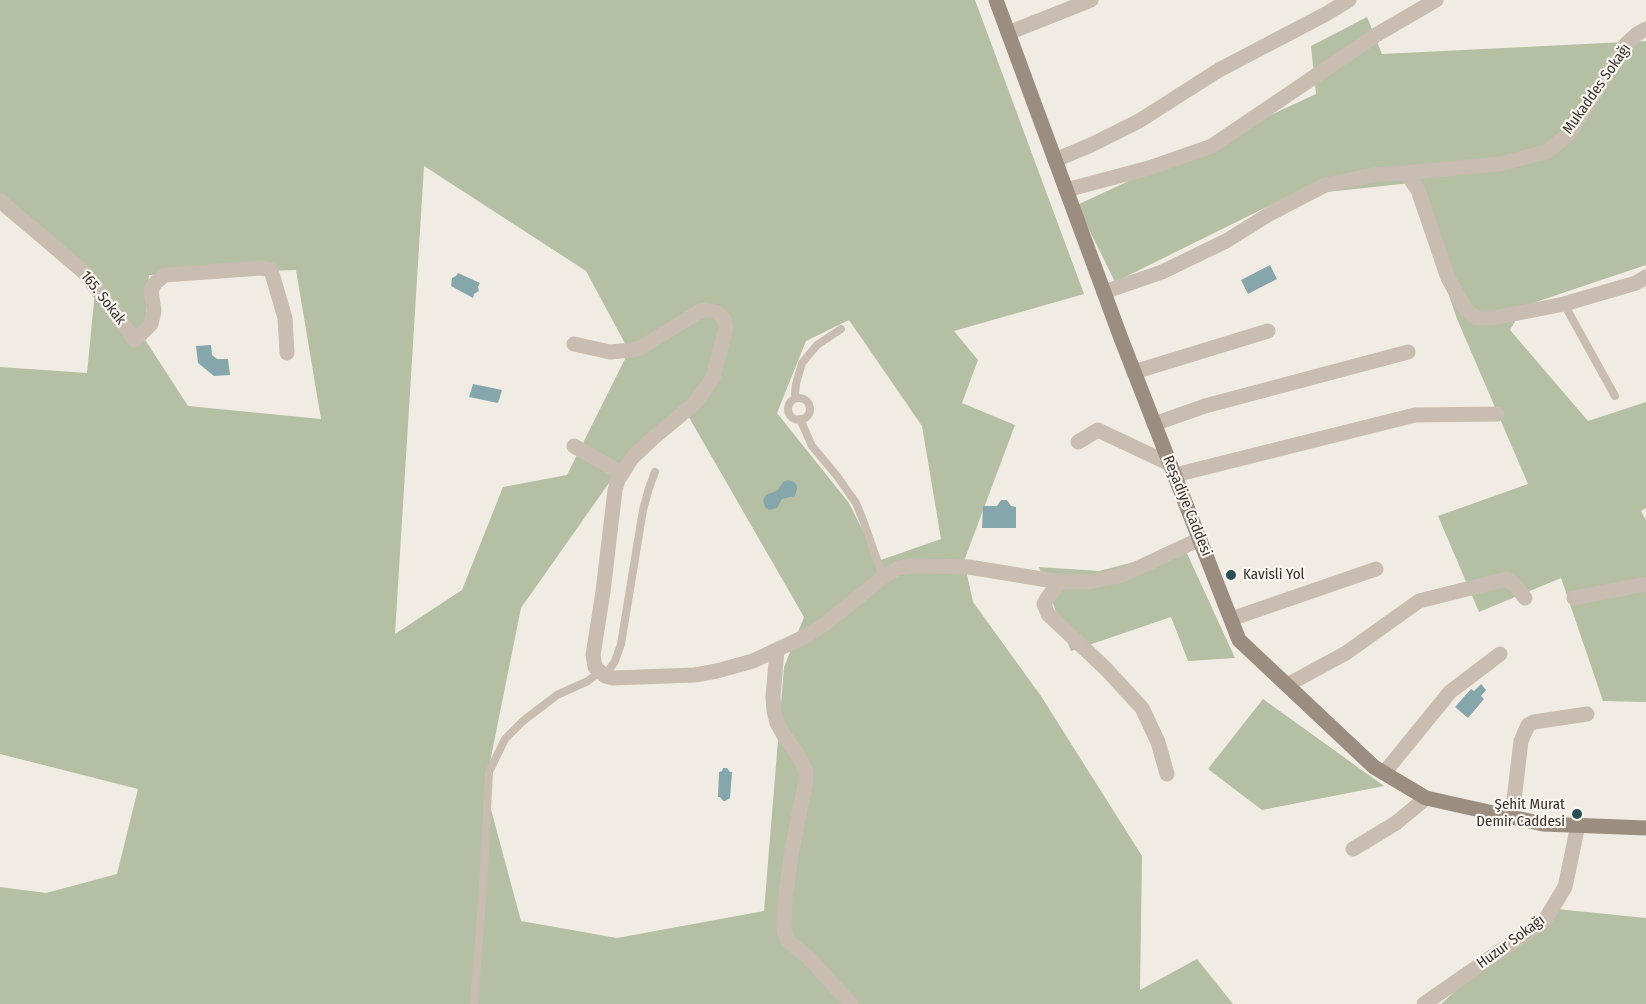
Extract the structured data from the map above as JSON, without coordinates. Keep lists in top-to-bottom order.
{
  "streets": {
    "street": [
      "Mukaddes Sokağı",
      "165. Sokak",
      "Reşadiye Caddesi",
      "Huzur Sokağı"
    ]
  },
  "crossings": [
    ["Mukaddes Sokağı", "Reşadiye Caddesi"],
    ["Reşadiye Caddesi", "Huzur Sokağı"]
  ],
  "places": ["Kavisli Yol", "Şehit Murat Demir Caddesi"]
}
